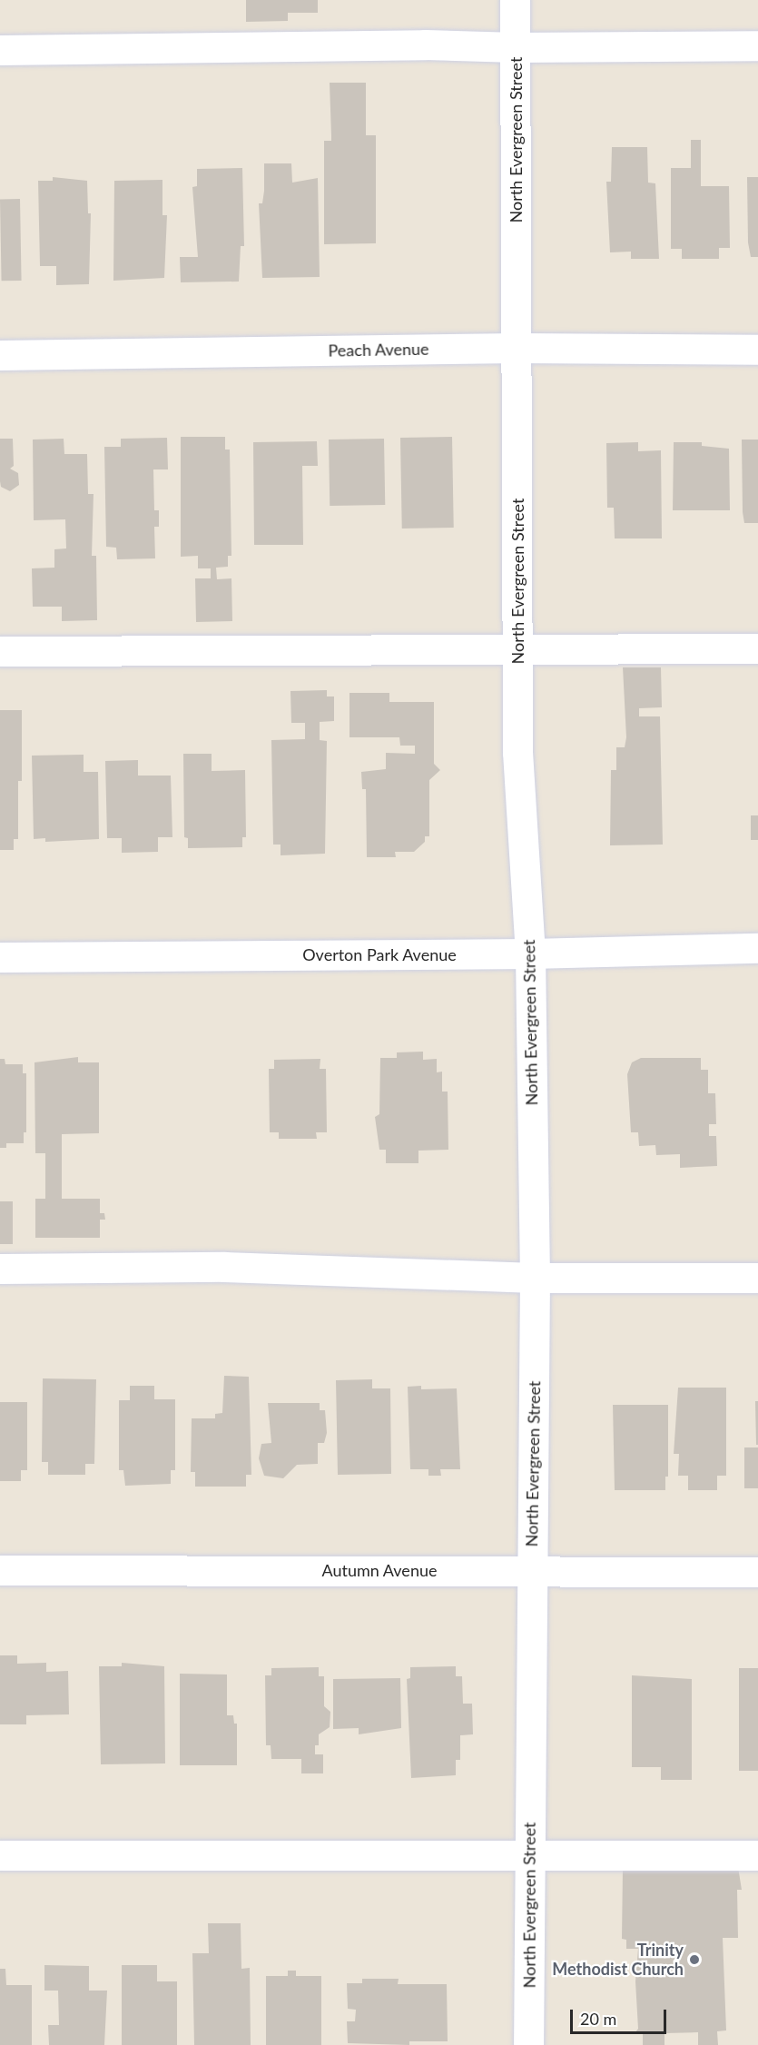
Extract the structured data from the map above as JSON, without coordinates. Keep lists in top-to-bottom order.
{
  "streets": {
    "street": [
      "North Evergreen Street",
      "Peach Avenue",
      "Overton Park Avenue",
      "Autumn Avenue"
    ]
  },
  "crossings": [
    ["North Evergreen Street", "Peach Avenue"],
    ["North Evergreen Street", "Overton Park Avenue"],
    ["North Evergreen Street", "Autumn Avenue"]
  ],
  "places": ["Trinity Methodist Church"],
  "scale_bar": "20 m"
}
